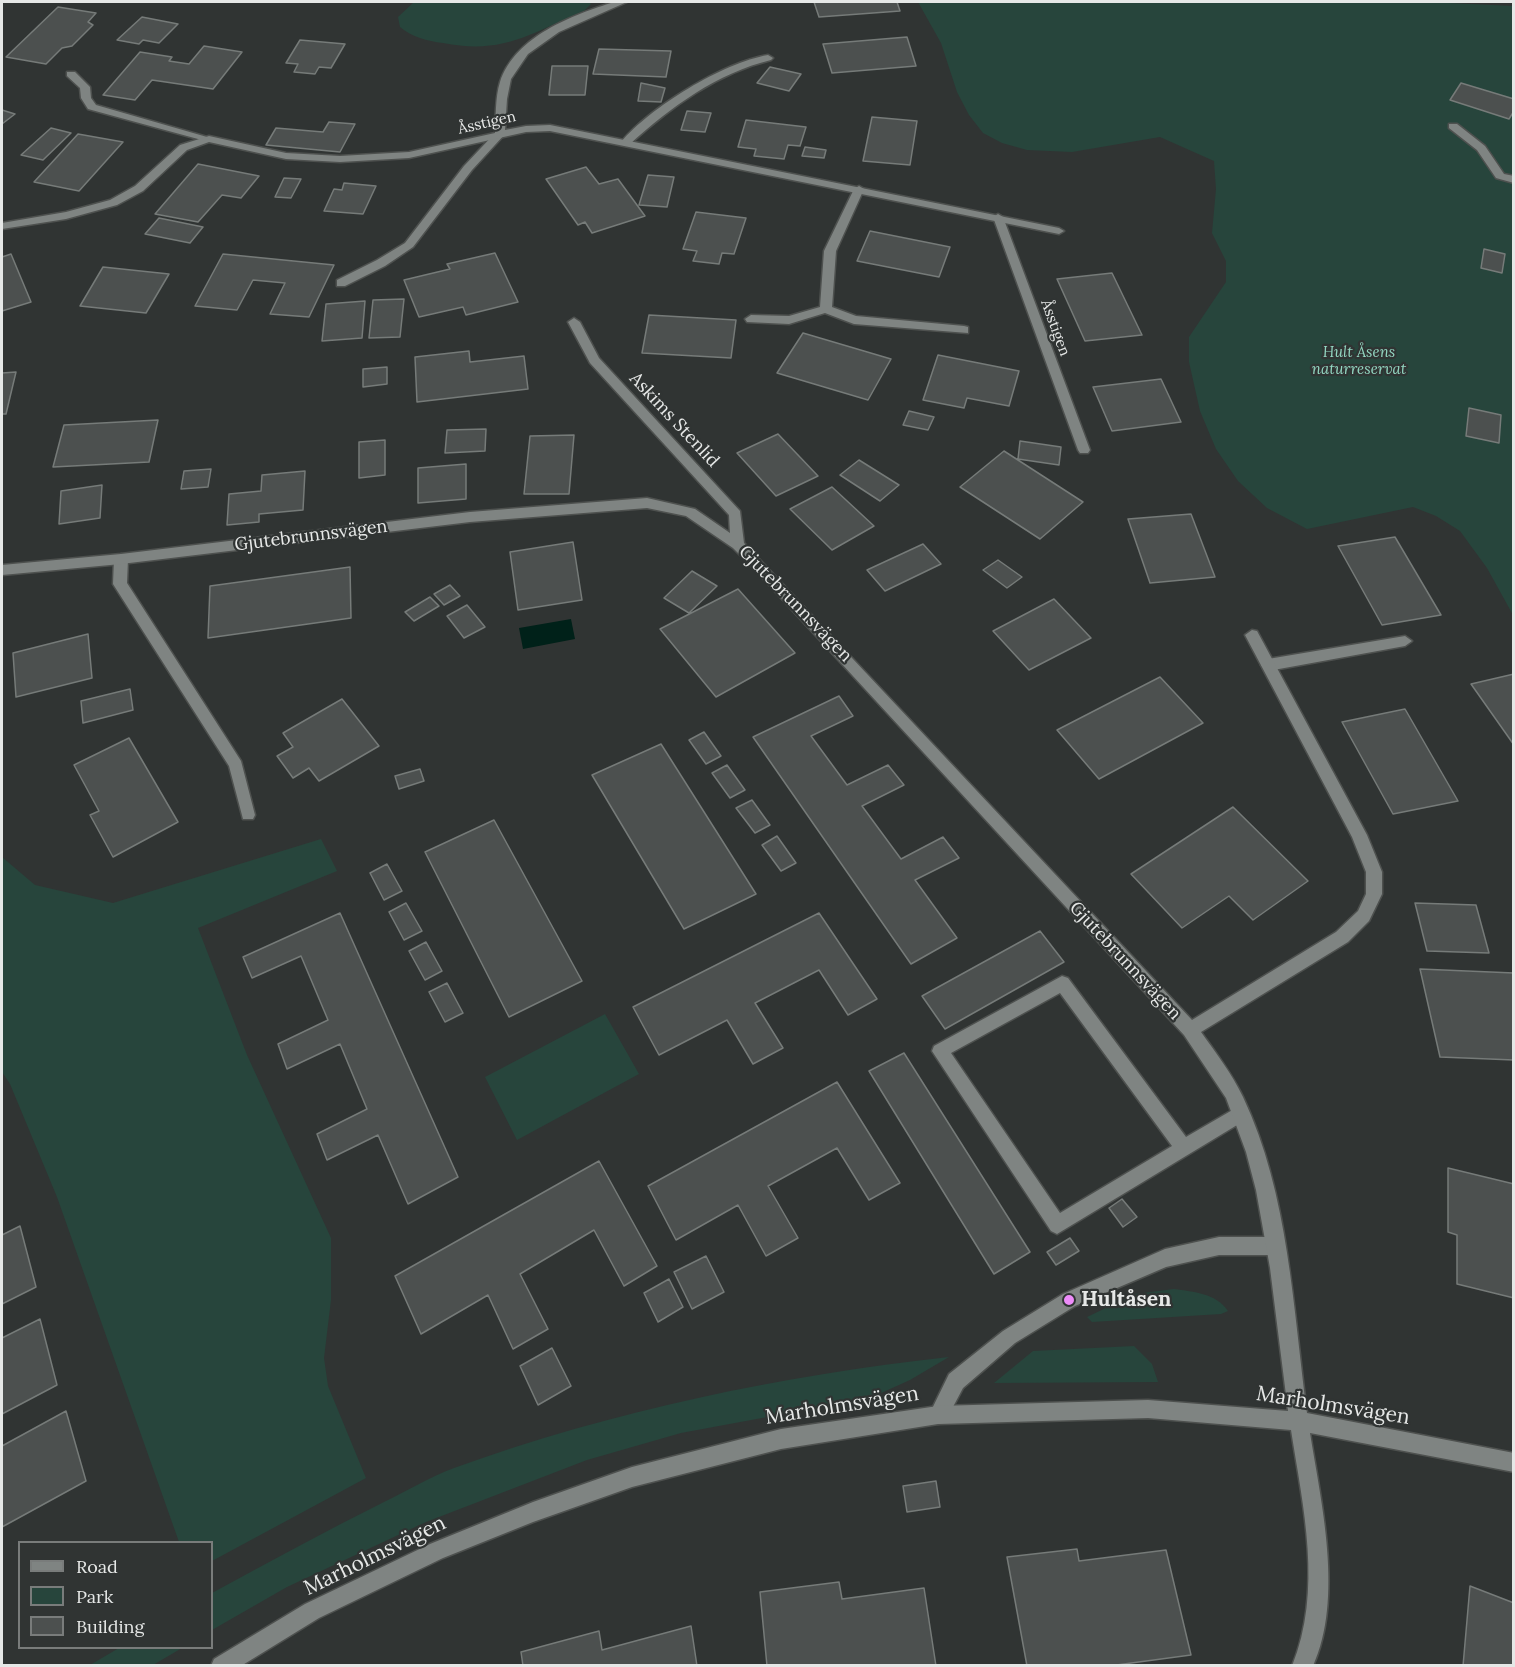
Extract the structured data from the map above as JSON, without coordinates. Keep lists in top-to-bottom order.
{
  "streets": {
    "street": [
      "Åsstigen",
      "Askims Stenlid",
      "Gjutebrunnsvägen",
      "Marholmsvägen"
    ]
  },
  "crossings": [
    ["Askims Stenlid", "Gjutebrunnsvägen"],
    ["Gjutebrunnsvägen", "Marholmsvägen"]
  ],
  "parks": ["Hult Åsens naturreservat"],
  "places": ["Hultåsen"],
  "legend": ["Road", "Park", "Building"]
}
